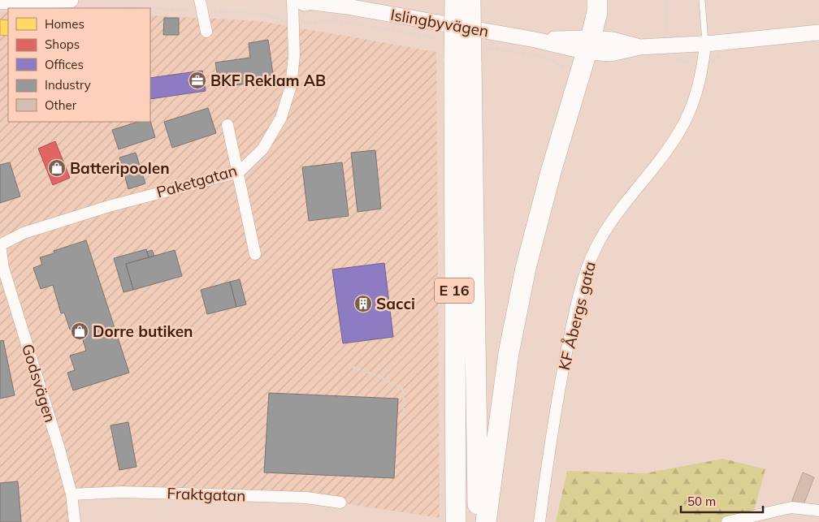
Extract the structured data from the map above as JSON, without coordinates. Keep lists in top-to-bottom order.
{
  "streets": {
    "highway": ["E 16"],
    "street": [
      "Islingbyvägen",
      "Paketgatan",
      "KF Åbergs gata",
      "Godsvägen",
      "Fraktgatan"
    ]
  },
  "crossings": [
    ["Islingbyvägen", "Paketgatan"],
    ["Islingbyvägen", "KF Åbergs gata"],
    ["Paketgatan", "Godsvägen"],
    ["Godsvägen", "Fraktgatan"]
  ],
  "places": {
    "office": ["BKF Reklam AB"],
    "shop": ["Batteripoolen", "Dorre butiken"],
    "building": ["Sacci"]
  },
  "legend": [
    "Homes",
    "Shops",
    "Offices",
    "Industry",
    "Other"
  ],
  "scale_bar": "50 m"
}
